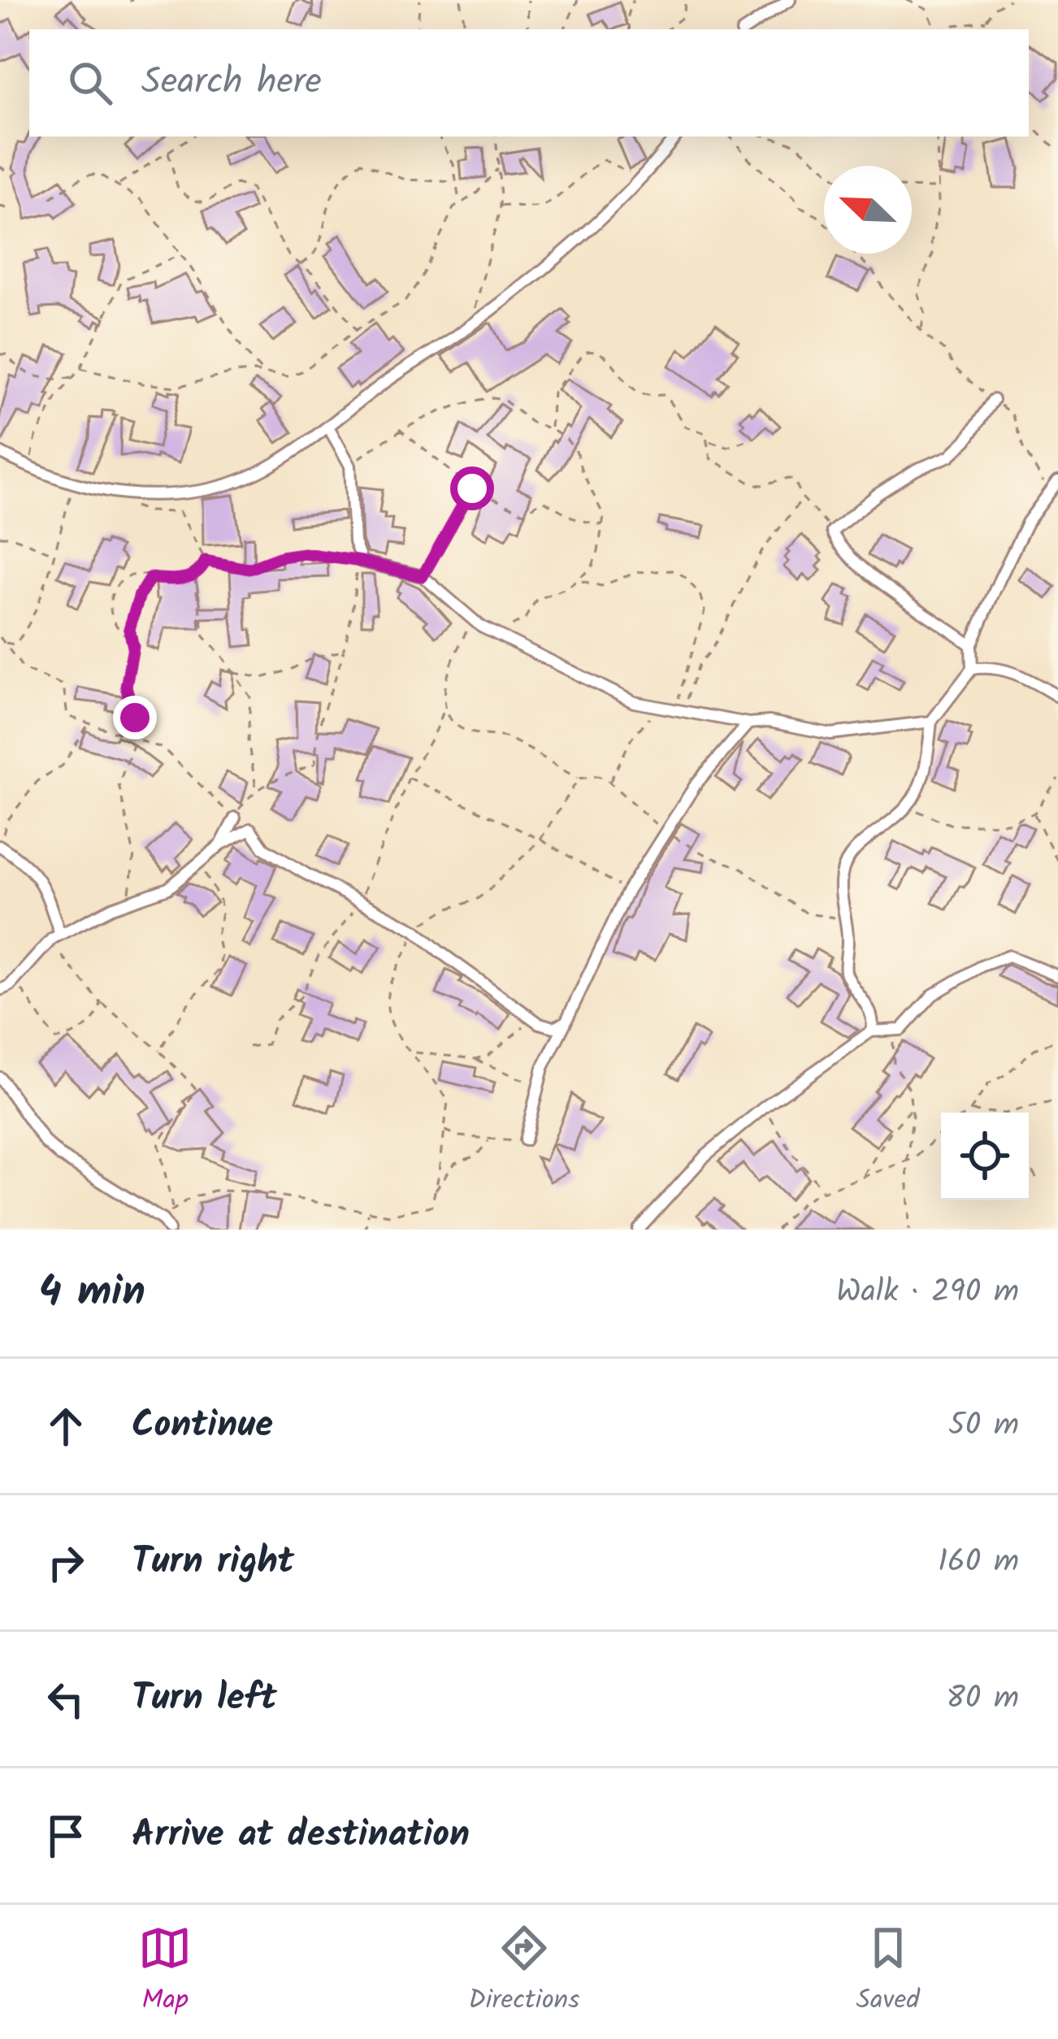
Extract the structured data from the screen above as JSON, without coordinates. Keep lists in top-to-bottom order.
{
  "north": "top left",
  "page": {
    "search": "Search here",
    "heading": ["4 min", "Walk · 290 m"],
    "list": [
      ["Continue", "50 m"],
      ["Turn right", "160 m"],
      ["Turn left", "80 m"],
      "Arrive at destination"
    ],
    "nav": ["Map", "Directions", "Saved"]
  }
}
